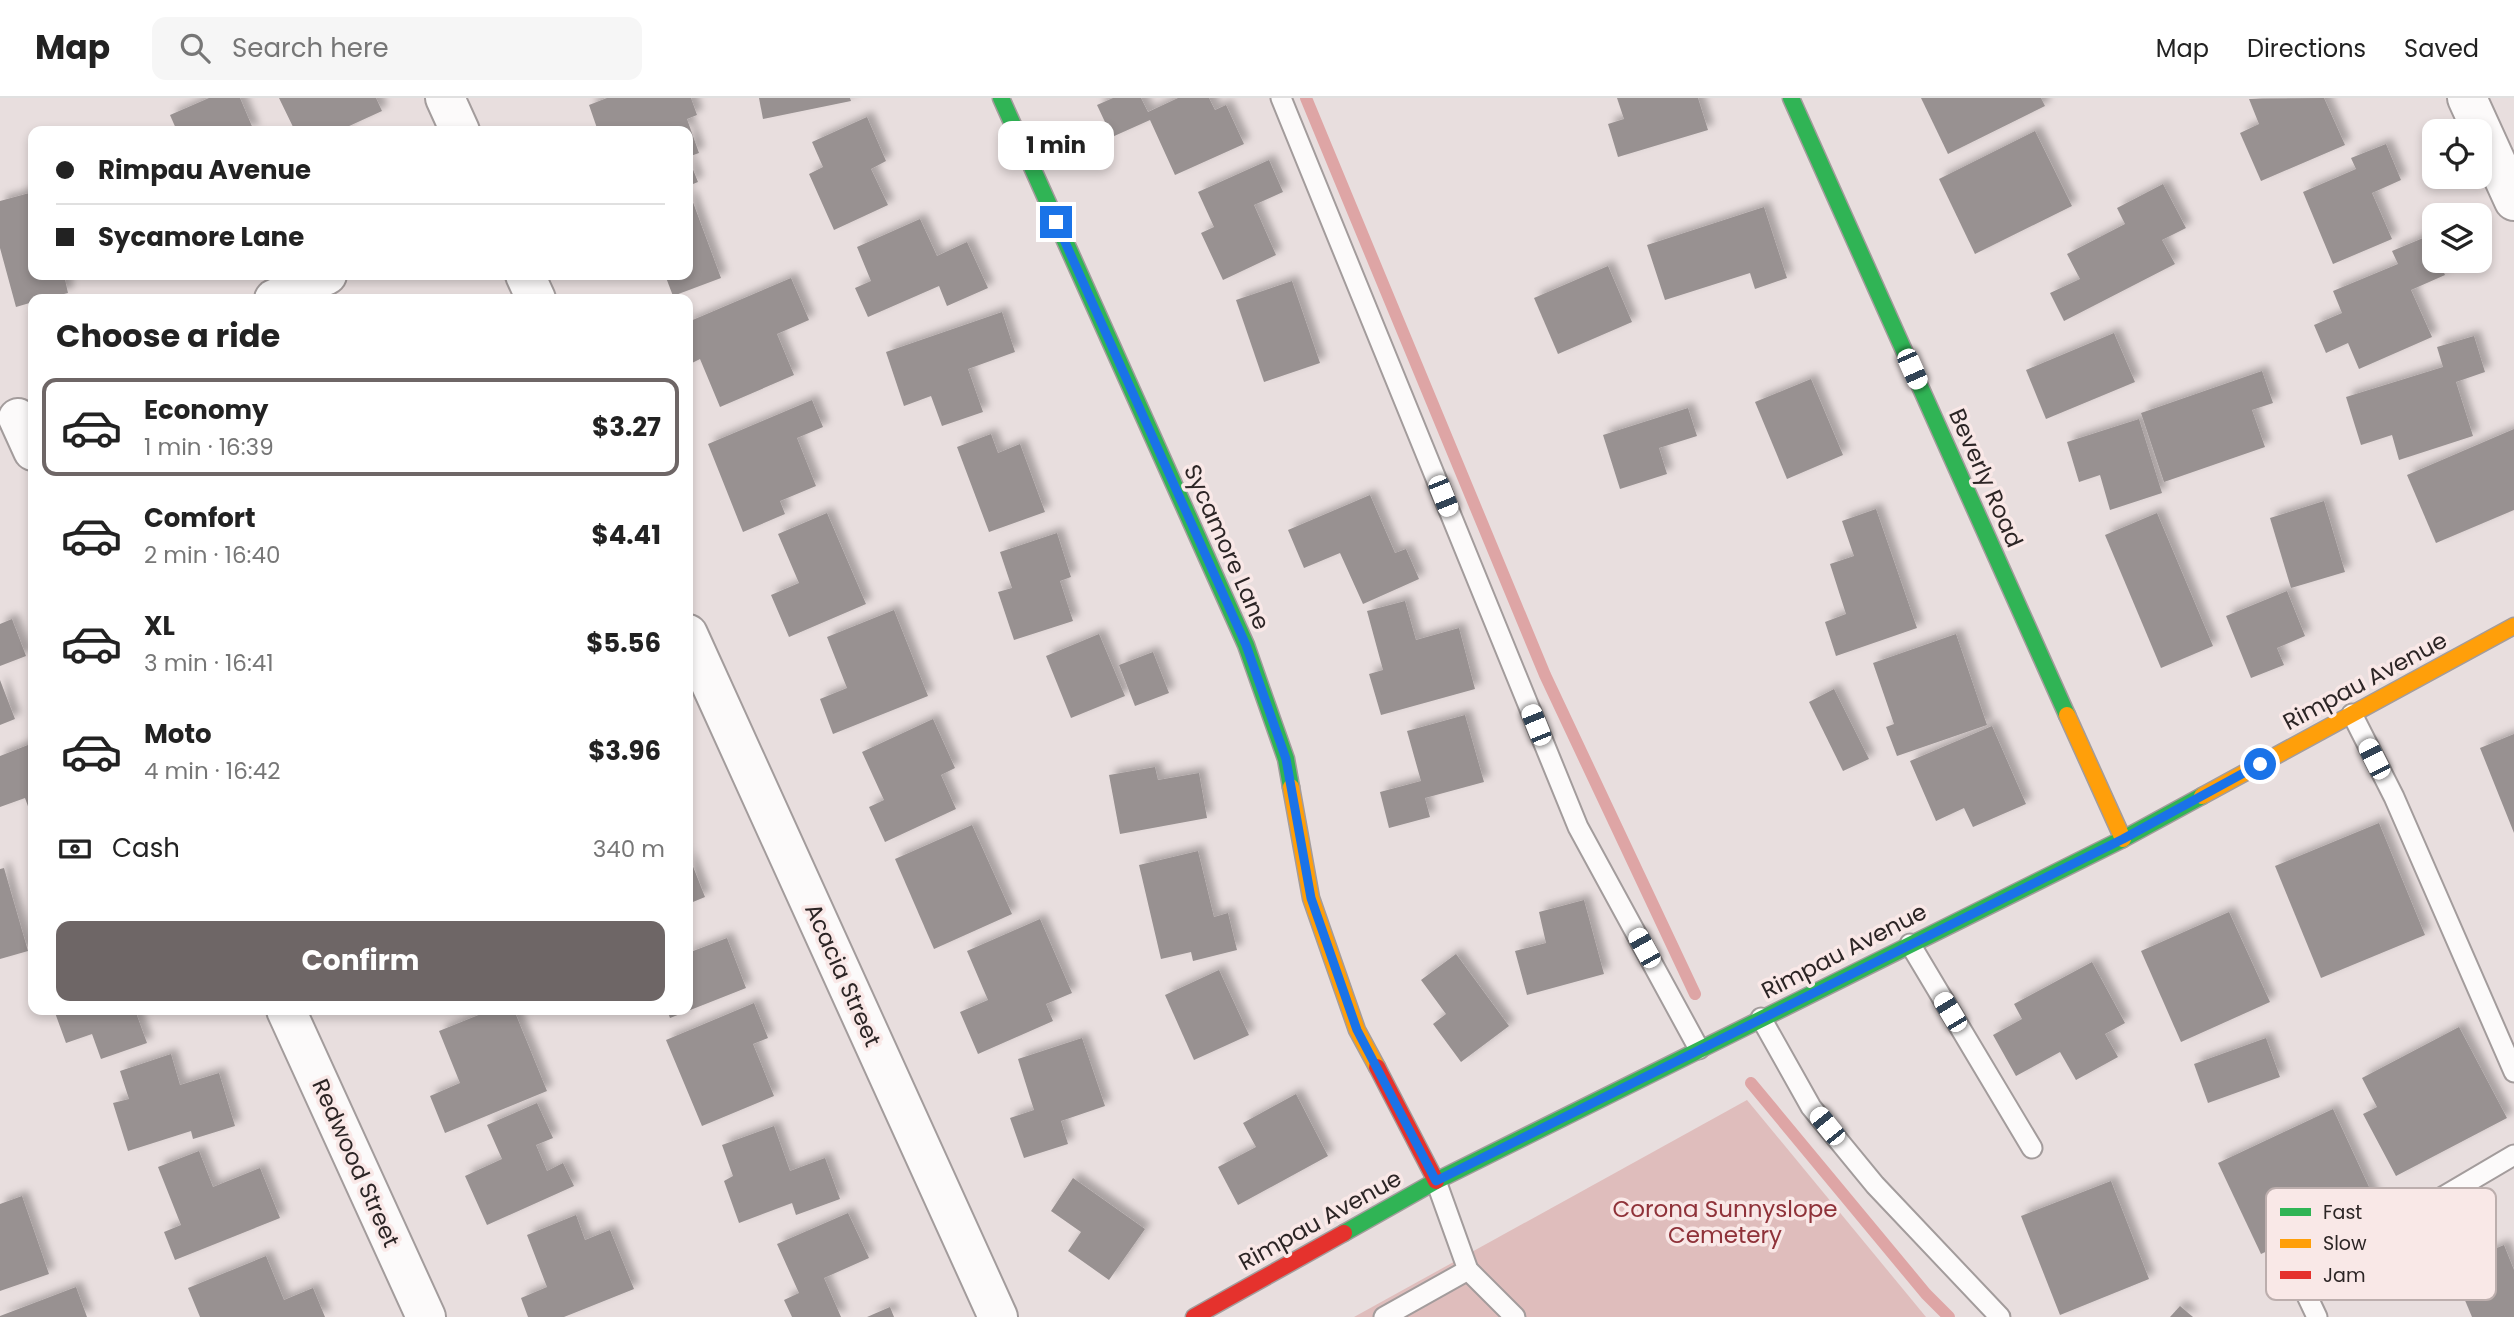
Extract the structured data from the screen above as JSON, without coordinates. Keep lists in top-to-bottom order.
{
  "streets": {
    "street": [
      "Beverly Road",
      "Sycamore Lane",
      "Rimpau Avenue",
      "Acacia Street",
      "Redwood Street"
    ]
  },
  "crossings": [
    ["Beverly Road", "Rimpau Avenue"],
    ["Sycamore Lane", "Rimpau Avenue"]
  ],
  "parks": ["Corona Sunnyslope Cemetery"],
  "legend": ["Fast", "Slow", "Jam"],
  "page": {
    "header": "Map",
    "search": "Search here",
    "nav": ["Map", "Directions", "Saved"],
    "bubble": "1 min",
    "banner": ["Rimpau Avenue", "Sycamore Lane"],
    "heading": "Choose a ride",
    "list": [
      {
        "name": "Economy",
        "note": "1 min · 16:39",
        "value": "$3.27"
      },
      {
        "name": "Comfort",
        "note": "2 min · 16:40",
        "value": "$4.41"
      },
      {
        "name": "XL",
        "note": "3 min · 16:41",
        "value": "$5.56"
      },
      {
        "name": "Moto",
        "note": "4 min · 16:42",
        "value": "$3.96"
      }
    ],
    "pay": ["Cash", "340 m"],
    "buttons": "Confirm"
  }
}
